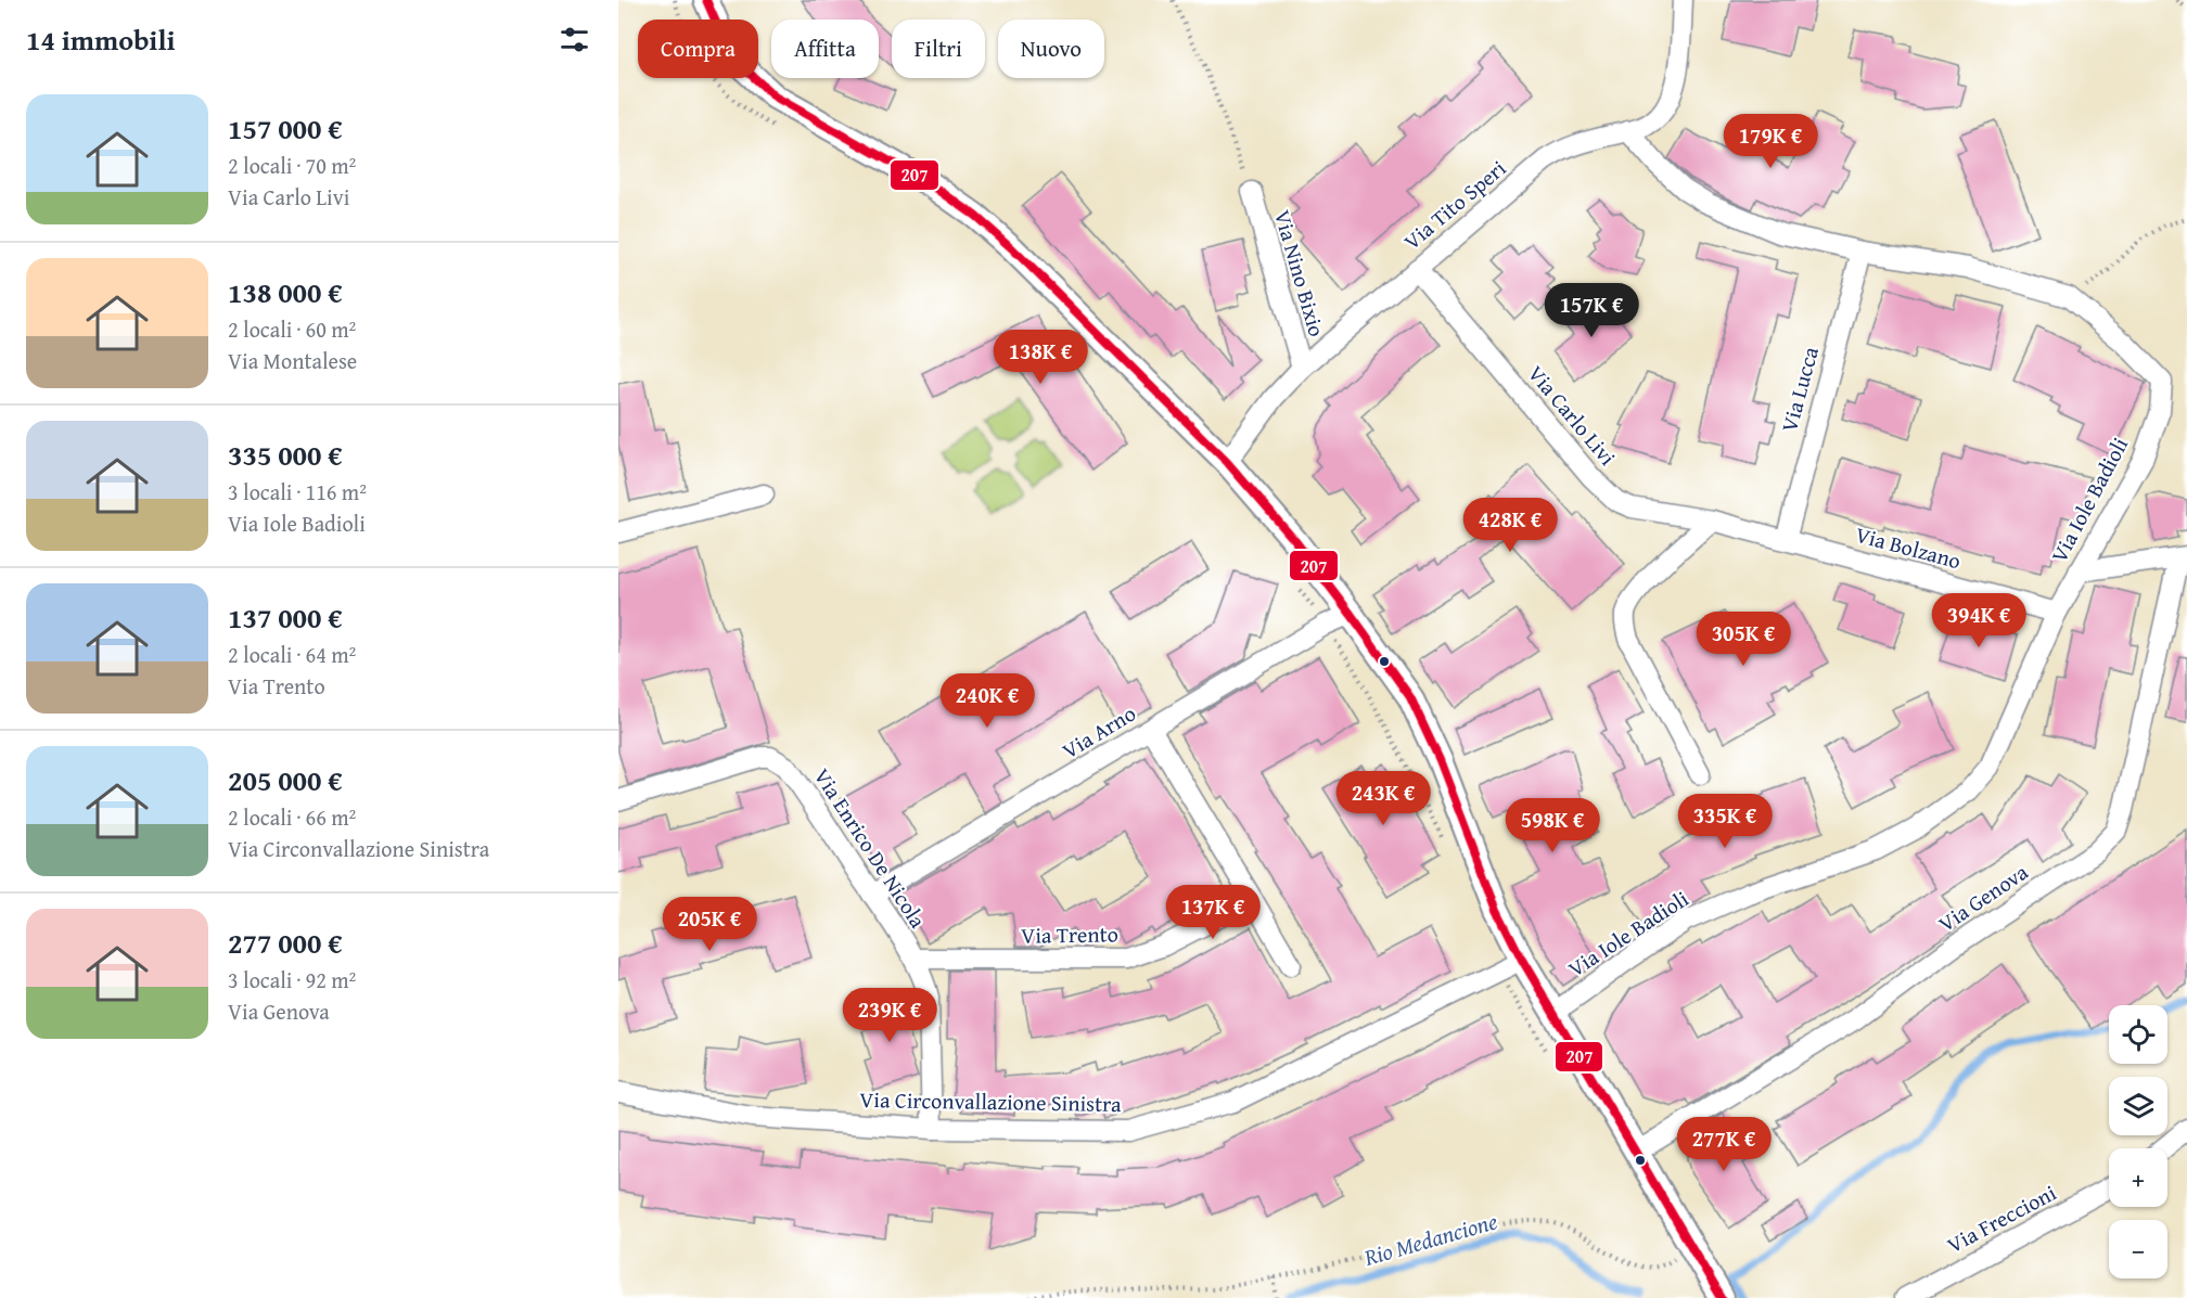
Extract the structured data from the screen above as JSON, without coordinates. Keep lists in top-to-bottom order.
{
  "streets": {
    "street": [
      "Via Tito Speri",
      "Via Nino Bixio",
      "Via Lucca",
      "Via Carlo Livi",
      "Via Iole Badioli",
      "Via Bolzano",
      "Via Arno",
      "Via Enrico De Nicola",
      "Via Genova",
      "Via Trento",
      "Via Circonvallazione Sinistra",
      "Via Freccioni"
    ]
  },
  "crossings": [
    ["Via Tito Speri", "Via Nino Bixio"],
    ["Via Tito Speri", "Via Carlo Livi"],
    ["Via Tito Speri", "Via Iole Badioli"],
    ["Via Lucca", "Via Iole Badioli"],
    ["Via Lucca", "Via Bolzano"],
    ["Via Carlo Livi", "Via Bolzano"],
    ["Via Iole Badioli", "Via Bolzano"],
    ["Via Arno", "Via Enrico De Nicola"],
    ["Via Enrico De Nicola", "Via Trento"],
    ["Via Enrico De Nicola", "Via Circonvallazione Sinistra"]
  ],
  "water": ["Rio Medancione"],
  "lines": ["transit line 207"],
  "page": {
    "heading": "14 immobili",
    "chip": [
      "Compra",
      "Affitta",
      "Filtri",
      "Nuovo"
    ],
    "list": [
      {
        "name": "157 000 €",
        "note": "2 locali · 70 m² · Via Carlo Livi"
      },
      {
        "name": "138 000 €",
        "note": "2 locali · 60 m² · Via Montalese"
      },
      {
        "name": "335 000 €",
        "note": "3 locali · 116 m² · Via Iole Badioli"
      },
      {
        "name": "137 000 €",
        "note": "2 locali · 64 m² · Via Trento"
      },
      {
        "name": "205 000 €",
        "note": "2 locali · 66 m² · Via Circonvallazione Sinistra"
      },
      {
        "name": "277 000 €",
        "note": "3 locali · 92 m² · Via Genova"
      }
    ],
    "price": [
      "179K €",
      "157K €",
      "138K €",
      "428K €",
      "394K €",
      "305K €",
      "240K €",
      "243K €",
      "335K €",
      "598K €",
      "137K €",
      "205K €",
      "239K €",
      "277K €"
    ],
    "map_buttons": ["+", "−"]
  }
}
